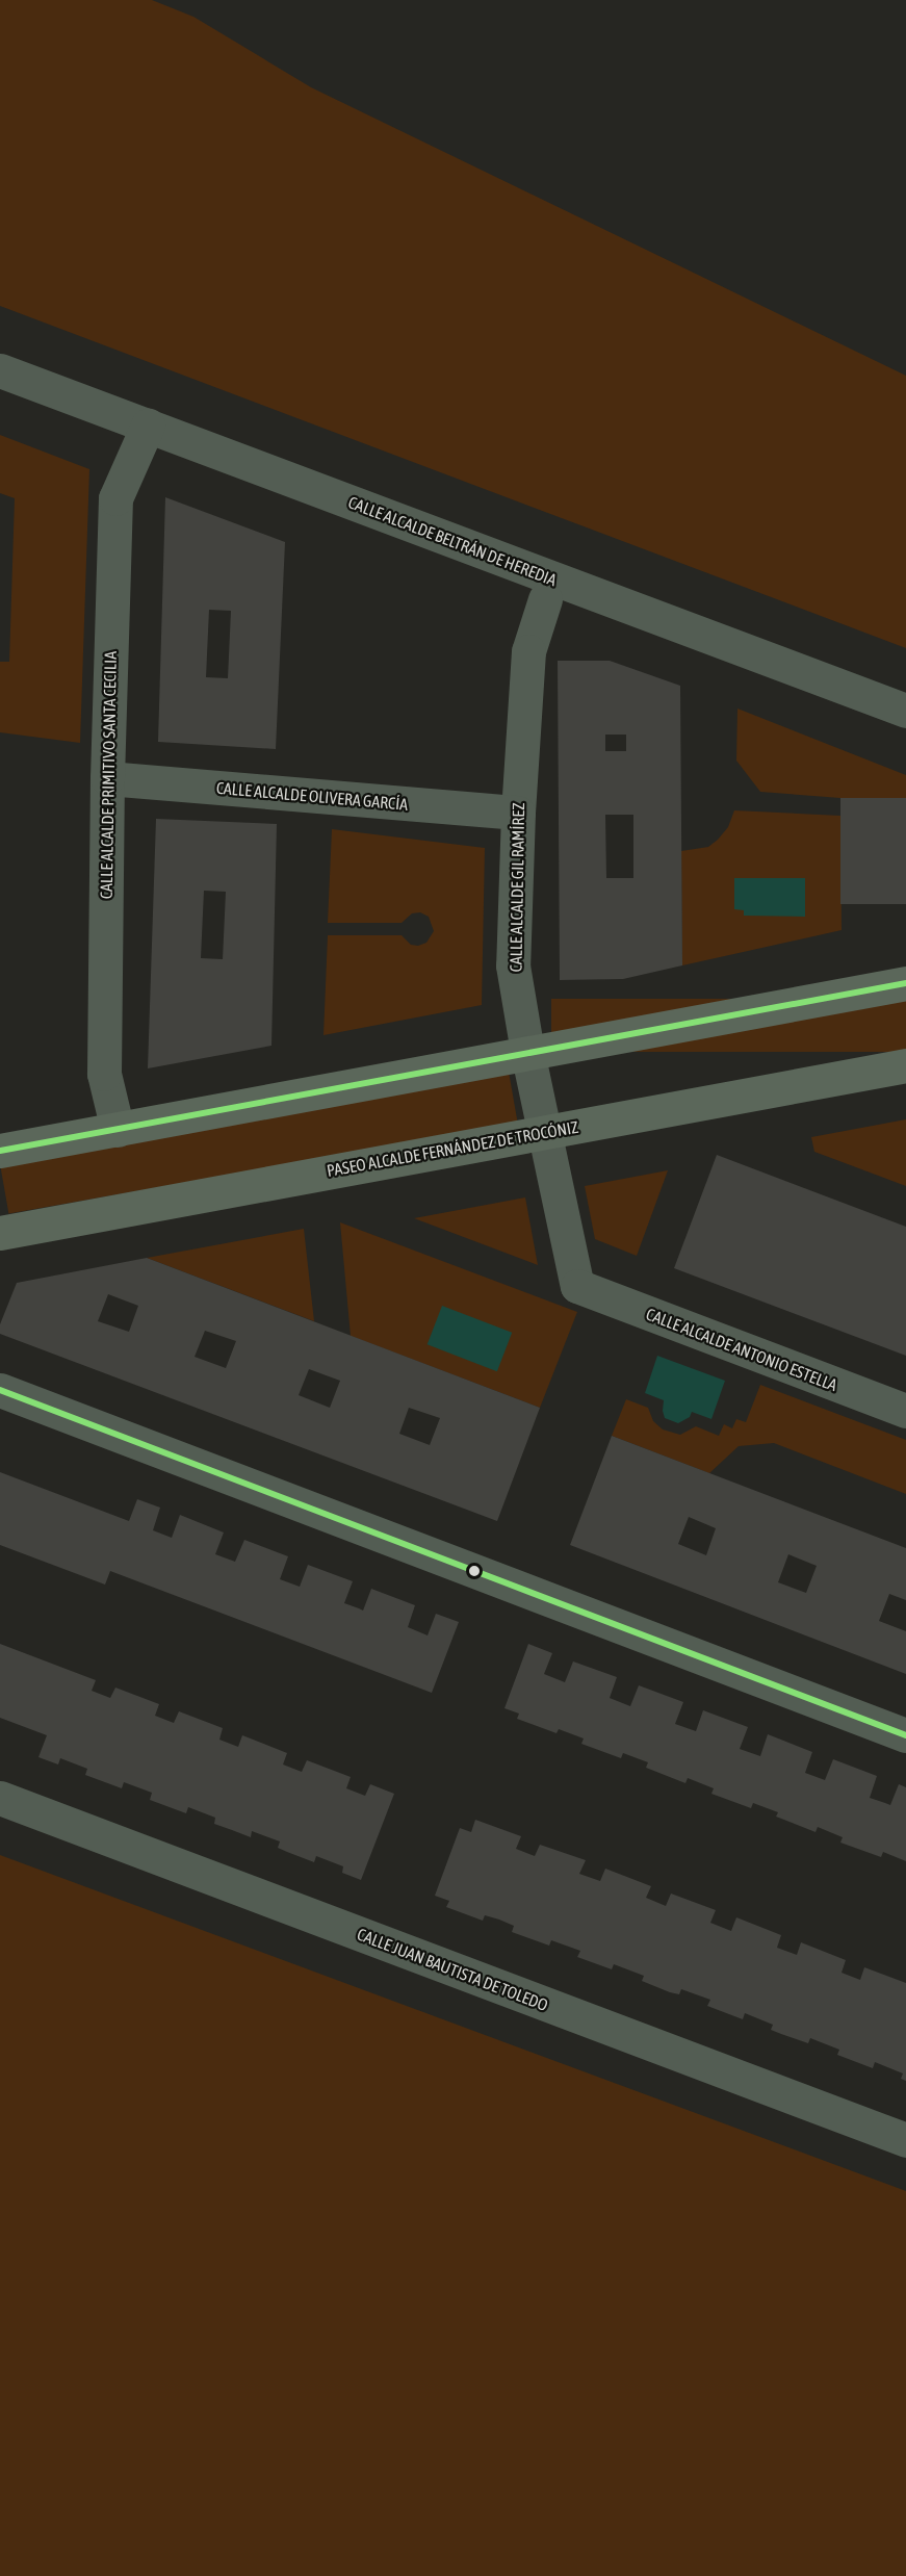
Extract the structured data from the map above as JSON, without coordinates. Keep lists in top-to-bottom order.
{
  "streets": {
    "main road": ["PASEO ALCALDE FERNÁNDEZ DE TROCÓNIZ"],
    "street": [
      "CALLE ALCALDE BELTRÁN DE HEREDIA",
      "CALLE ALCALDE PRIMITIVO SANTA CECILIA",
      "CALLE ALCALDE OLIVERA GARCÍA",
      "CALLE ALCALDE GIL RAMÍREZ",
      "CALLE ALCALDE ANTONIO ESTELLA",
      "CALLE JUAN BAUTISTA DE TOLEDO"
    ]
  },
  "crossings": [
    ["CALLE ALCALDE BELTRÁN DE HEREDIA", "CALLE ALCALDE PRIMITIVO SANTA CECILIA"],
    ["CALLE ALCALDE PRIMITIVO SANTA CECILIA", "CALLE ALCALDE OLIVERA GARCÍA"],
    ["CALLE ALCALDE OLIVERA GARCÍA", "CALLE ALCALDE GIL RAMÍREZ"],
    ["CALLE ALCALDE GIL RAMÍREZ", "PASEO ALCALDE FERNÁNDEZ DE TROCÓNIZ"],
    ["CALLE ALCALDE GIL RAMÍREZ", "CALLE ALCALDE ANTONIO ESTELLA"]
  ]
}
